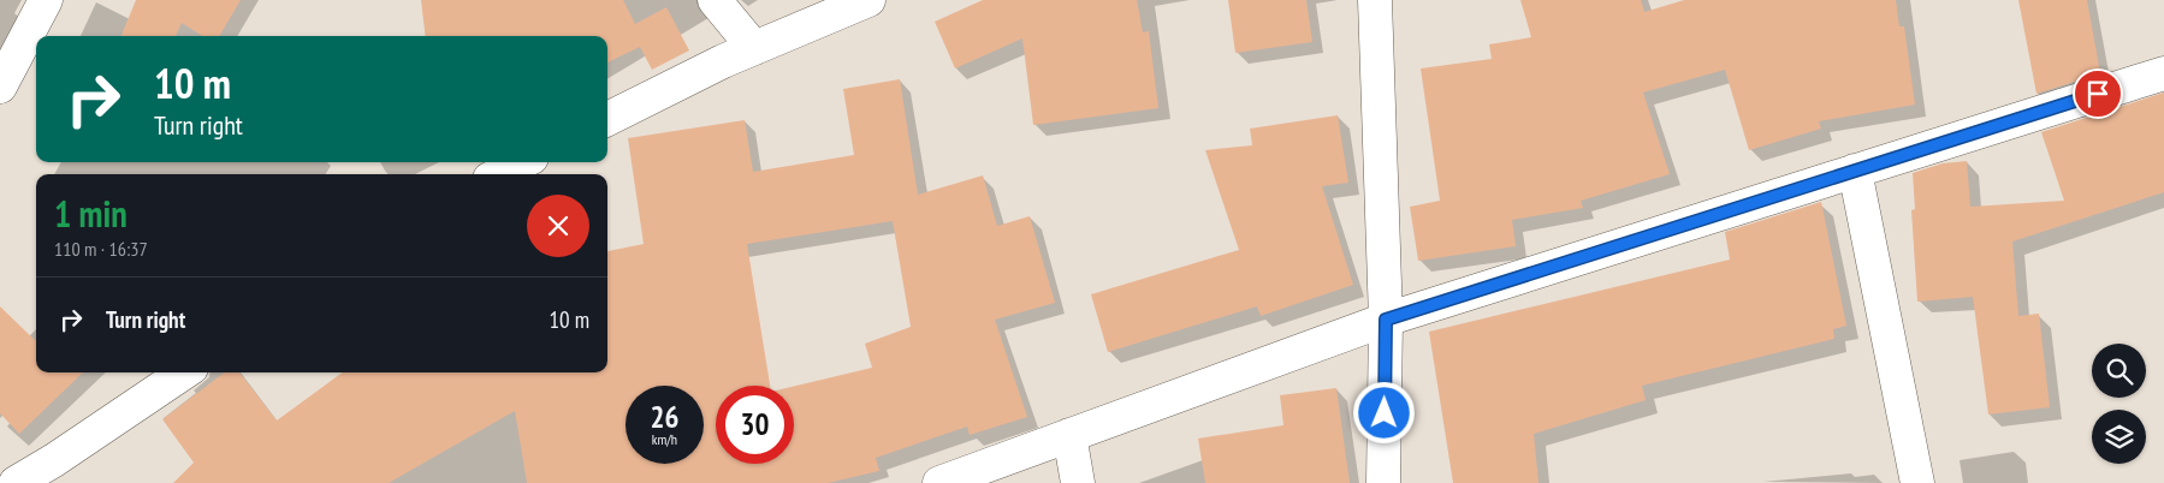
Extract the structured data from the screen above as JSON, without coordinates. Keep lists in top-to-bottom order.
{
  "page": {
    "turn": ["10 m", "Turn right"],
    "heading": ["1 min", "110 m · 16:37"],
    "list": [
      {
        "name": "Turn right",
        "value": "10 m"
      }
    ],
    "speed": "26 km/h",
    "limit": "30"
  }
}
